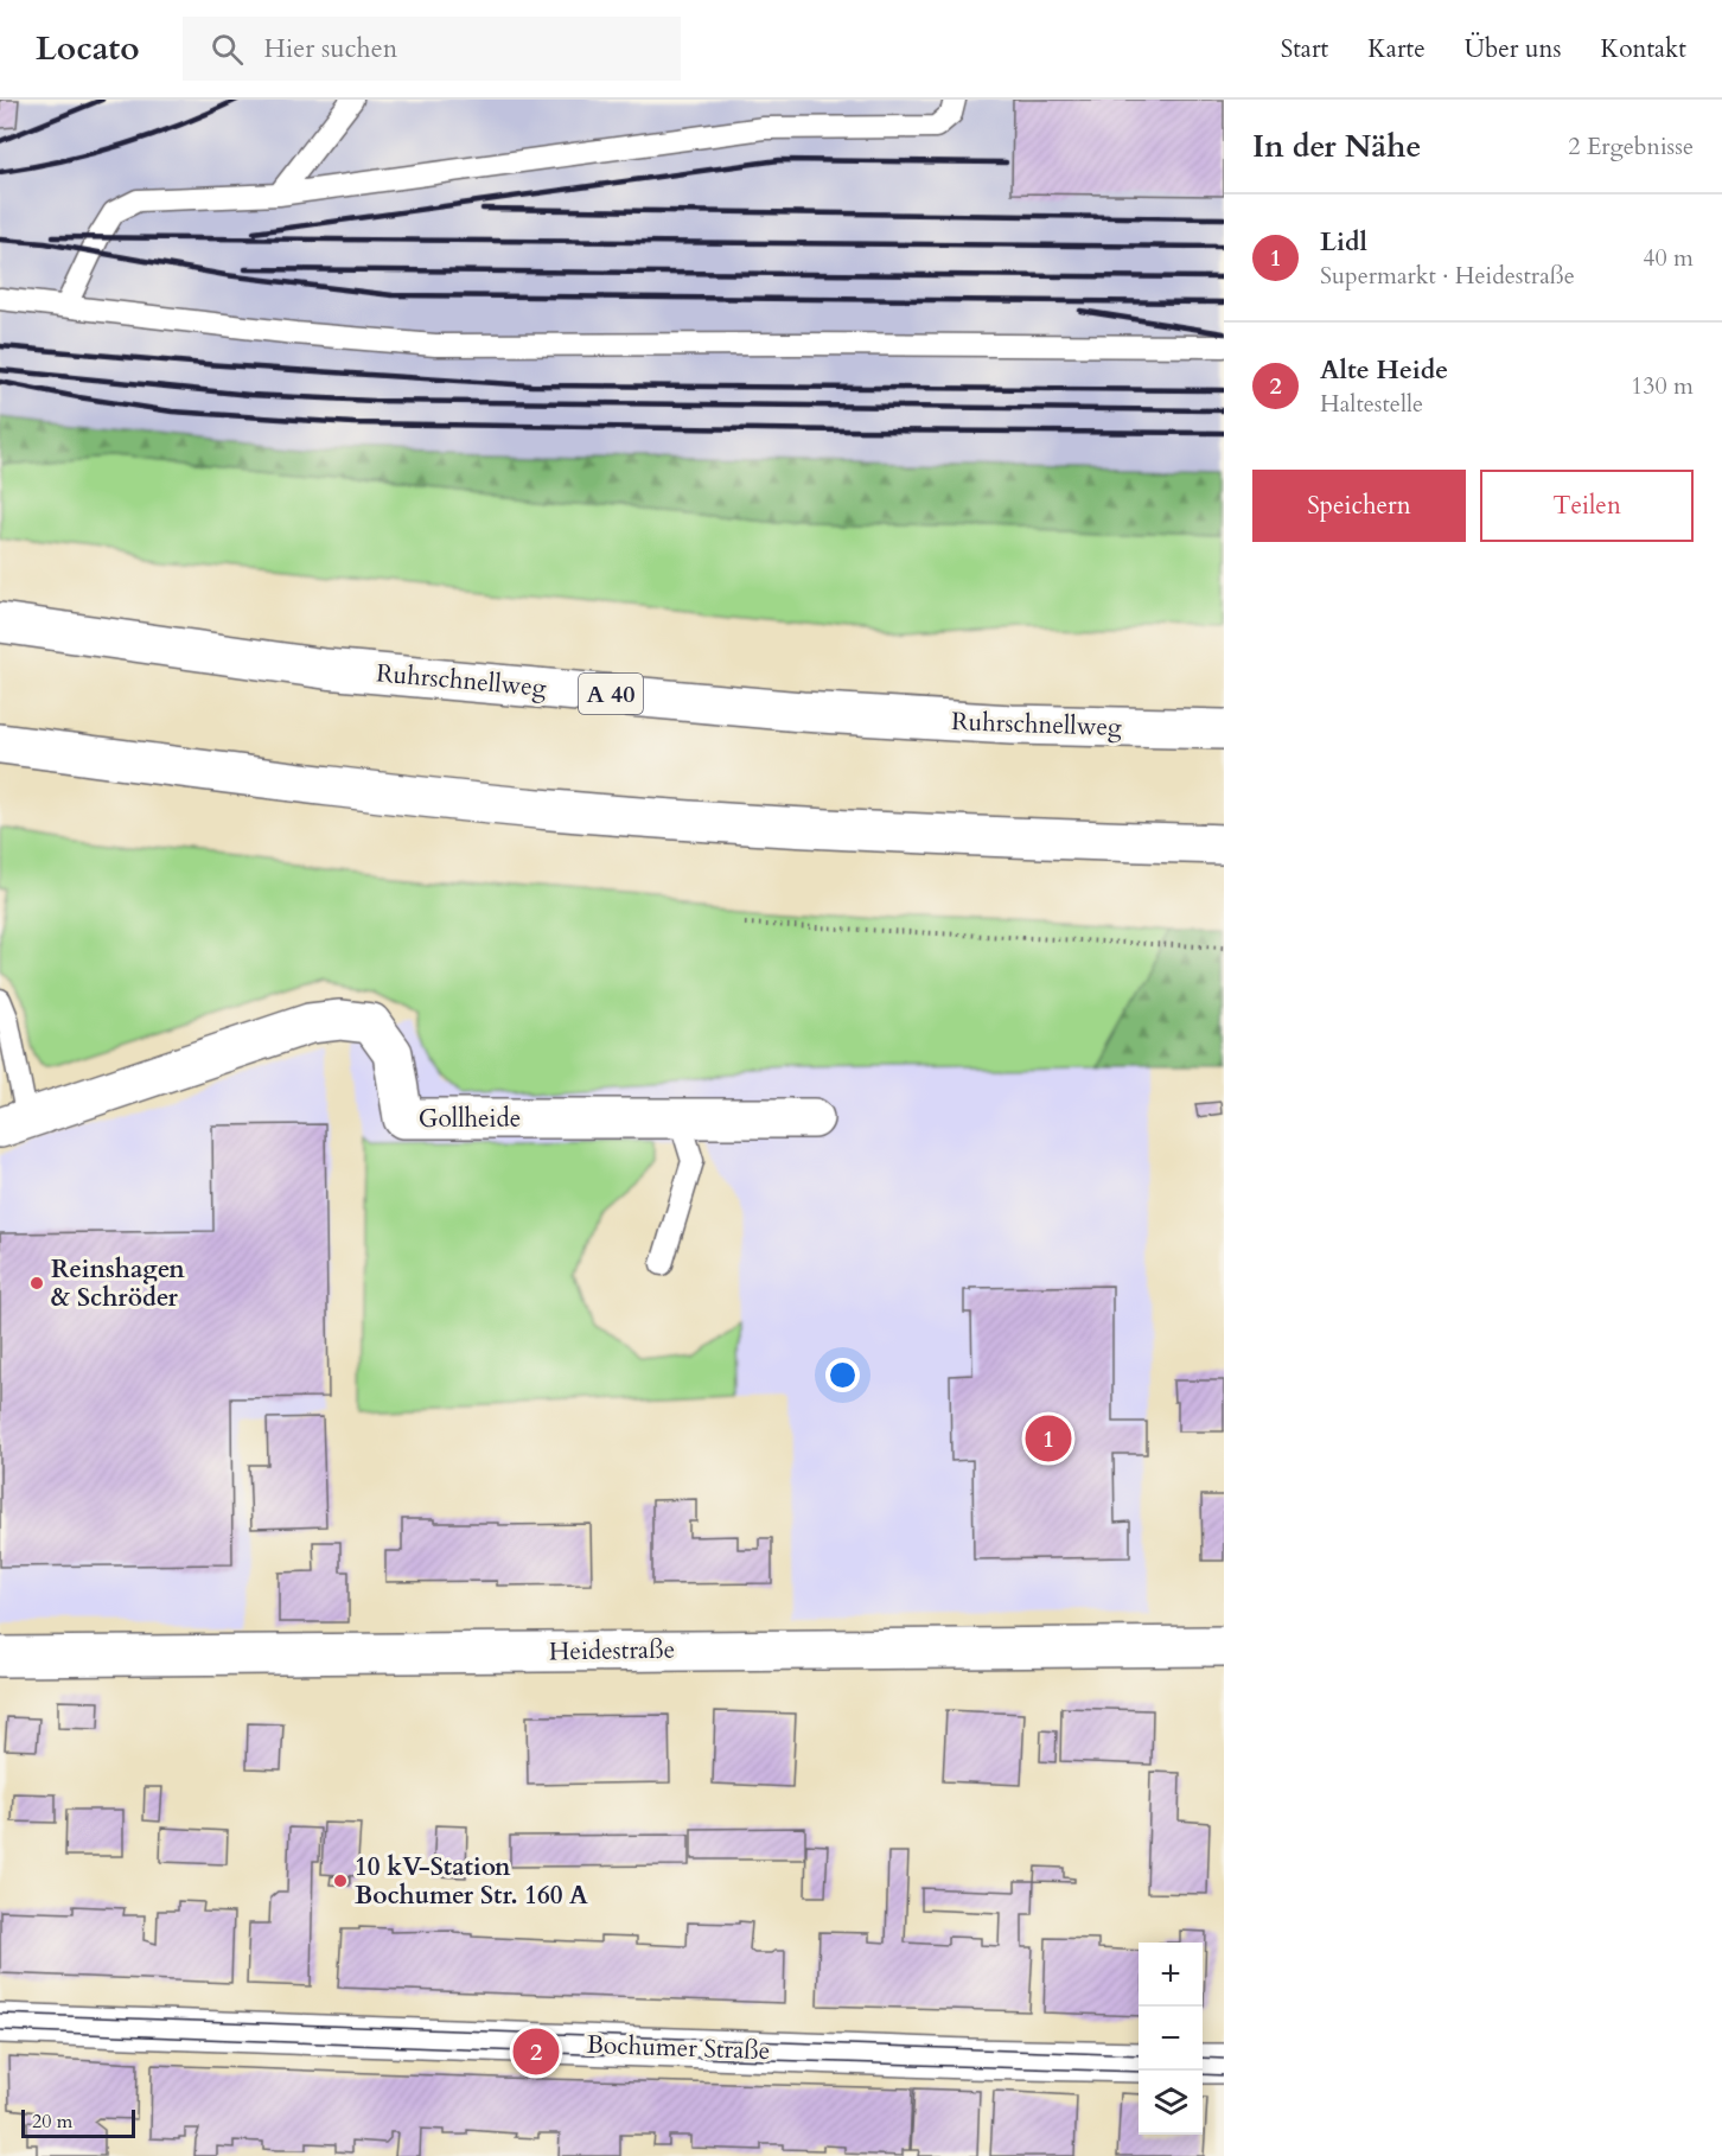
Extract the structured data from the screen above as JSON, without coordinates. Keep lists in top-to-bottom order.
{
  "streets": {
    "main road": [
      "Ruhrschnellweg",
      "A 40",
      "Gollheide",
      "Heidestraße",
      "Bochumer Straße"
    ]
  },
  "places": ["Reinshagen & Schröder", "10 kV-Station Bochumer Str. 160 A"],
  "scale_bar": "20 m",
  "page": {
    "header": "Locato",
    "search": "Hier suchen",
    "nav": [
      "Start",
      "Karte",
      "Über uns",
      "Kontakt"
    ],
    "heading": ["In der Nähe", "2 Ergebnisse"],
    "list": [
      {
        "mark": "1",
        "name": "Lidl",
        "note": "Supermarkt · Heidestraße",
        "value": "40 m"
      },
      {
        "mark": "2",
        "name": "Alte Heide",
        "note": "Haltestelle",
        "value": "130 m"
      }
    ],
    "buttons": ["Speichern", "Teilen"],
    "pins": ["1", "2"],
    "map_buttons": ["+", "−"],
    "scale": "20 m"
  }
}
